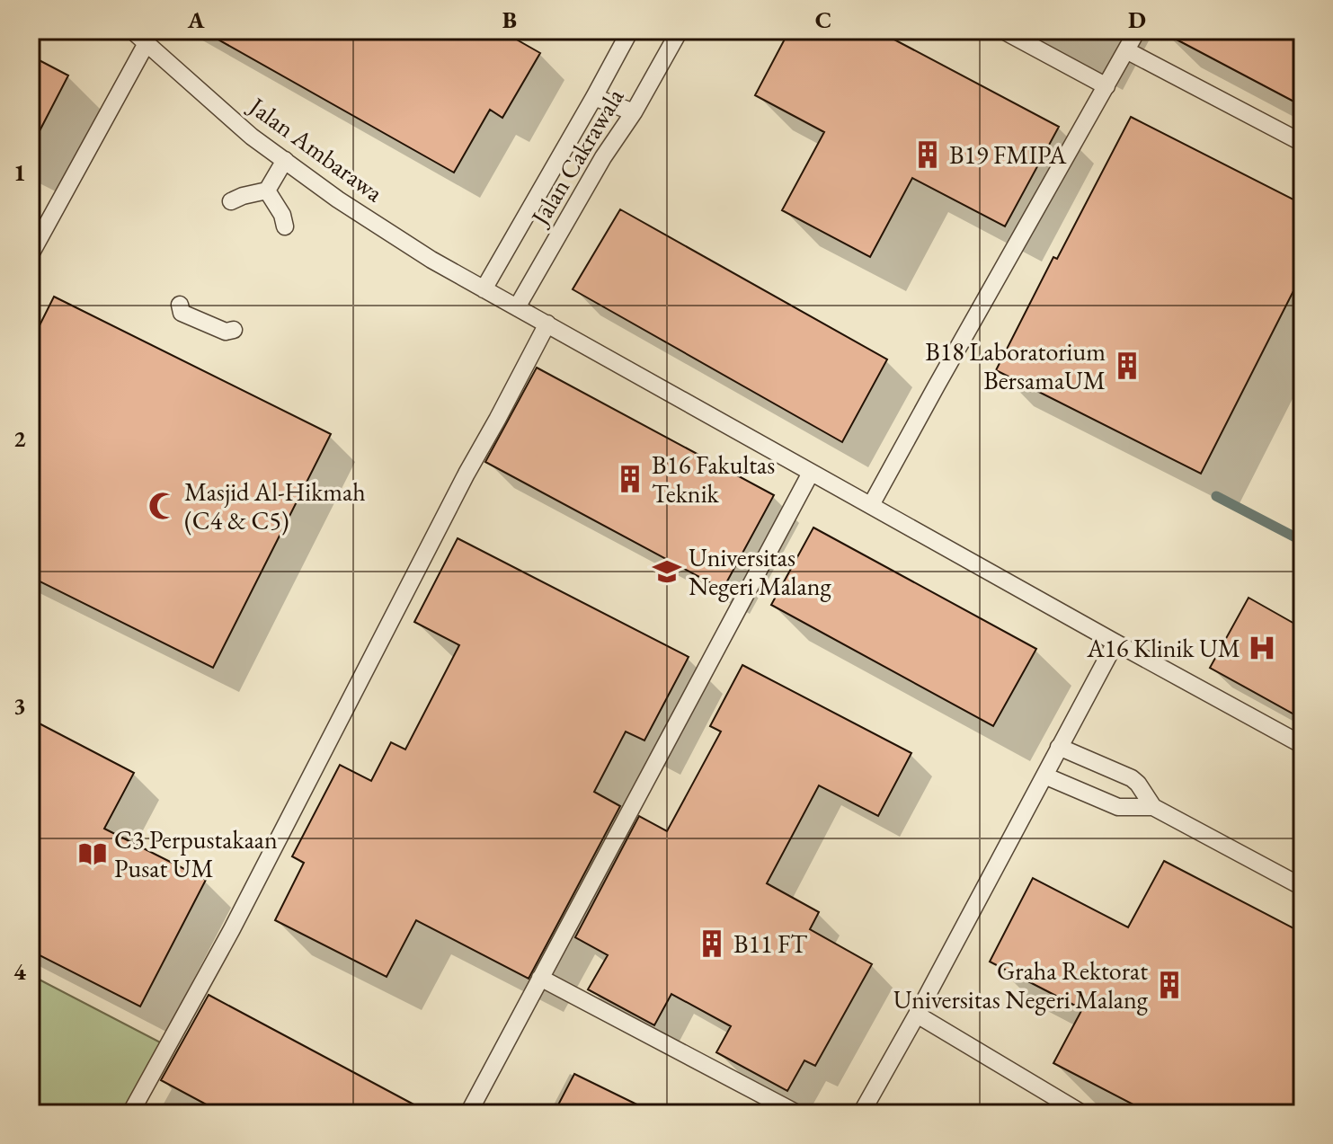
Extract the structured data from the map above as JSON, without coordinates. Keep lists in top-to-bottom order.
{
  "streets": {
    "lane": ["Jalan Ambarawa", "Jalan Cakrawala"]
  },
  "crossings": [
    ["Jalan Ambarawa", "Jalan Cakrawala"]
  ],
  "places": {
    "building": [
      "B19 FMIPA",
      "B18 Laboratorium BersamaUM",
      "B16 Fakultas Teknik",
      "B11 FT",
      "Graha Rektorat Universitas Negeri Malang"
    ],
    "mosque": ["Masjid Al-Hikmah (C4 & C5)"],
    "school or university": ["Universitas Negeri Malang"],
    "hospital": ["A16 Klinik UM"],
    "library": ["C3 Perpustakaan Pusat UM"]
  },
  "grid": {
    "columns": [
      "A",
      "B",
      "C",
      "D"
    ],
    "rows": [
      "1",
      "2",
      "3",
      "4"
    ]
  }
}
